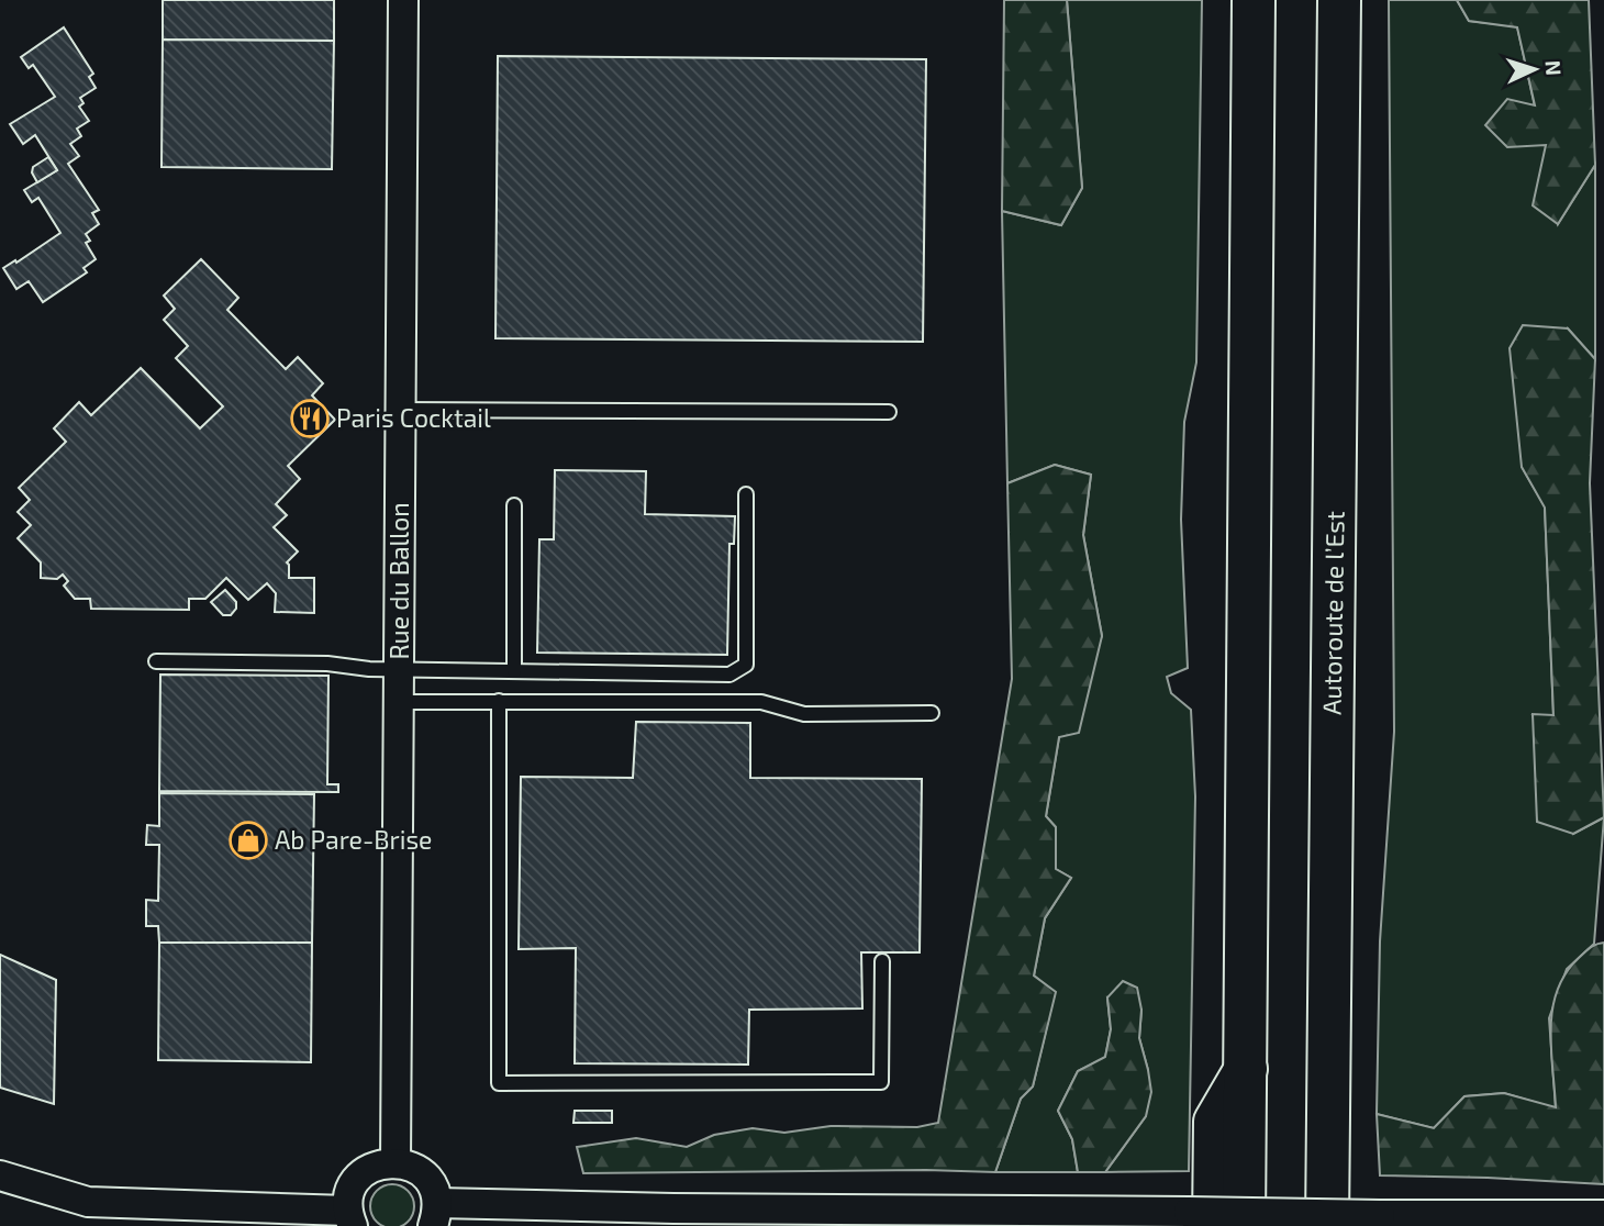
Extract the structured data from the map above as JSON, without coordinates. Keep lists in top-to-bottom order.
{
  "streets": {
    "highway": ["Autoroute de l’Est"],
    "street": ["Rue du Ballon"]
  },
  "places": {
    "restaurant": ["Paris Cocktail"],
    "shop": ["Ab Pare-Brise"]
  },
  "north": "right"
}
